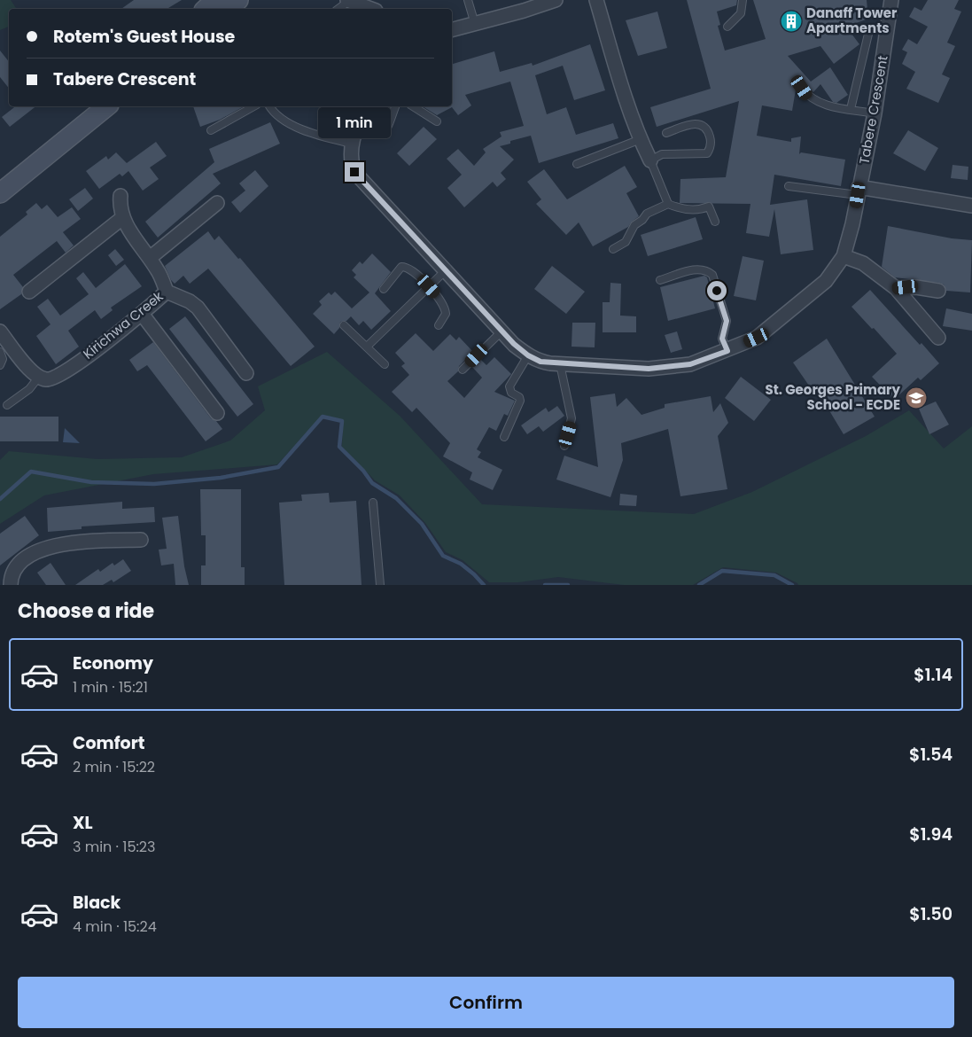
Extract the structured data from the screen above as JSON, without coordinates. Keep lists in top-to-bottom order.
{
  "streets": {
    "street": ["Tabere Crescent", "Kirichwa Creek"]
  },
  "places": {
    "building": ["Danaff Tower Apartments"],
    "school or university": ["St. Georges Primary School - ECDE"]
  },
  "page": {
    "banner": ["Rotem's Guest House", "Tabere Crescent"],
    "bubble": "1 min",
    "heading": "Choose a ride",
    "list": [
      {
        "name": "Economy",
        "note": "1 min · 15:21",
        "value": "$1.14"
      },
      {
        "name": "Comfort",
        "note": "2 min · 15:22",
        "value": "$1.54"
      },
      {
        "name": "XL",
        "note": "3 min · 15:23",
        "value": "$1.94"
      },
      {
        "name": "Black",
        "note": "4 min · 15:24",
        "value": "$1.50"
      }
    ],
    "buttons": "Confirm"
  }
}
